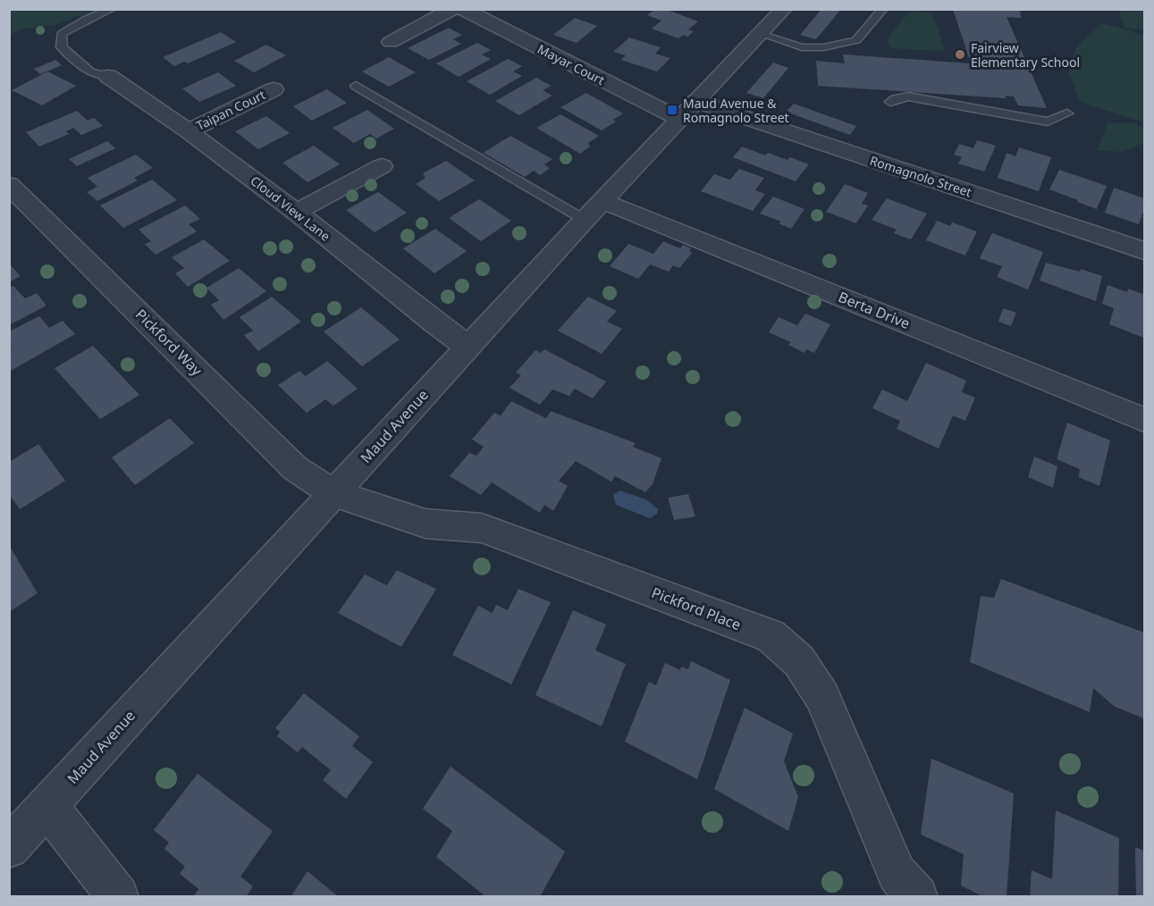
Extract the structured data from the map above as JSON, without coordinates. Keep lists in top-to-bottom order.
{
  "streets": {
    "street": [
      "Mayar Court",
      "Taipan Court",
      "Romagnolo Street",
      "Cloud View Lane",
      "Berta Drive",
      "Pickford Way",
      "Maud Avenue",
      "Pickford Place"
    ]
  },
  "crossings": [
    ["Mayar Court", "Romagnolo Street"],
    ["Mayar Court", "Maud Avenue"],
    ["Taipan Court", "Cloud View Lane"],
    ["Romagnolo Street", "Maud Avenue"],
    ["Cloud View Lane", "Maud Avenue"],
    ["Berta Drive", "Maud Avenue"],
    ["Pickford Way", "Maud Avenue"],
    ["Pickford Way", "Pickford Place"],
    ["Maud Avenue", "Pickford Place"]
  ],
  "places": {
    "other": ["Fairview Elementary School"],
    "transit": ["Maud Avenue & Romagnolo Street"]
  }
}
